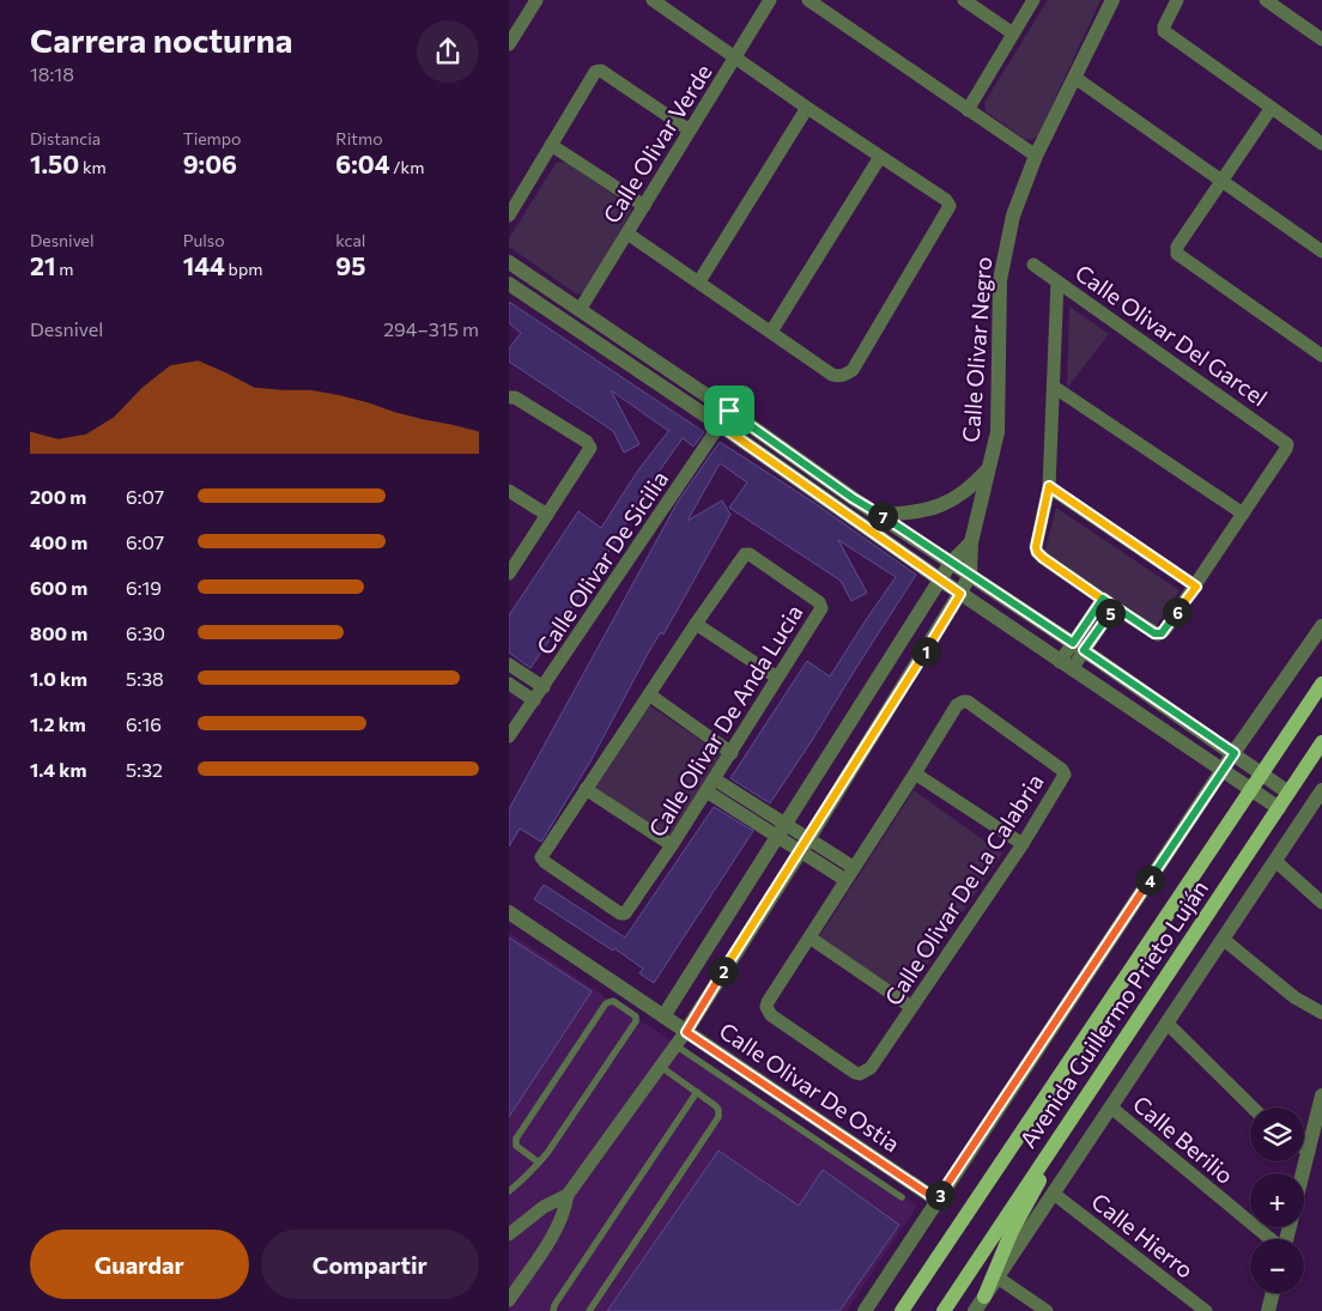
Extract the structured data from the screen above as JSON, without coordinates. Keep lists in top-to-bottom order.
{
  "streets": {
    "main road": ["Avenida Guillermo Prieto Luján"],
    "street": [
      "Calle Olivar Verde",
      "Calle Olivar Del Garcel",
      "Calle Olivar Negro",
      "Calle Olivar De Sicilia",
      "Calle Olivar De Anda Lucia",
      "Calle Olivar De La Calabria",
      "Calle Olivar De Ostia",
      "Calle Berilio",
      "Calle Hierro"
    ]
  },
  "crossings": [
    ["Avenida Guillermo Prieto Luján", "Calle Olivar De Ostia"]
  ],
  "page": {
    "heading": ["Carrera nocturna", "18:18"],
    "stats": [
      ["Distancia", "1.50 km"],
      ["Tiempo", "9:06"],
      ["Ritmo", "6:04 /km"],
      ["Desnivel", "21 m"],
      ["Pulso", "144 bpm"],
      ["kcal", "95"]
    ],
    "chart": ["Desnivel", "294–315 m"],
    "list": [
      {
        "name": "200 m",
        "note": "6:07"
      },
      {
        "name": "400 m",
        "note": "6:07"
      },
      {
        "name": "600 m",
        "note": "6:19"
      },
      {
        "name": "800 m",
        "note": "6:30"
      },
      {
        "name": "1.0 km",
        "note": "5:38"
      },
      {
        "name": "1.2 km",
        "note": "6:16"
      },
      {
        "name": "1.4 km",
        "note": "5:32"
      }
    ],
    "pins": [
      "7",
      "6",
      "5",
      "1",
      "4",
      "2",
      "3"
    ],
    "map_buttons": ["+", "−"],
    "buttons": ["Guardar", "Compartir"]
  }
}
